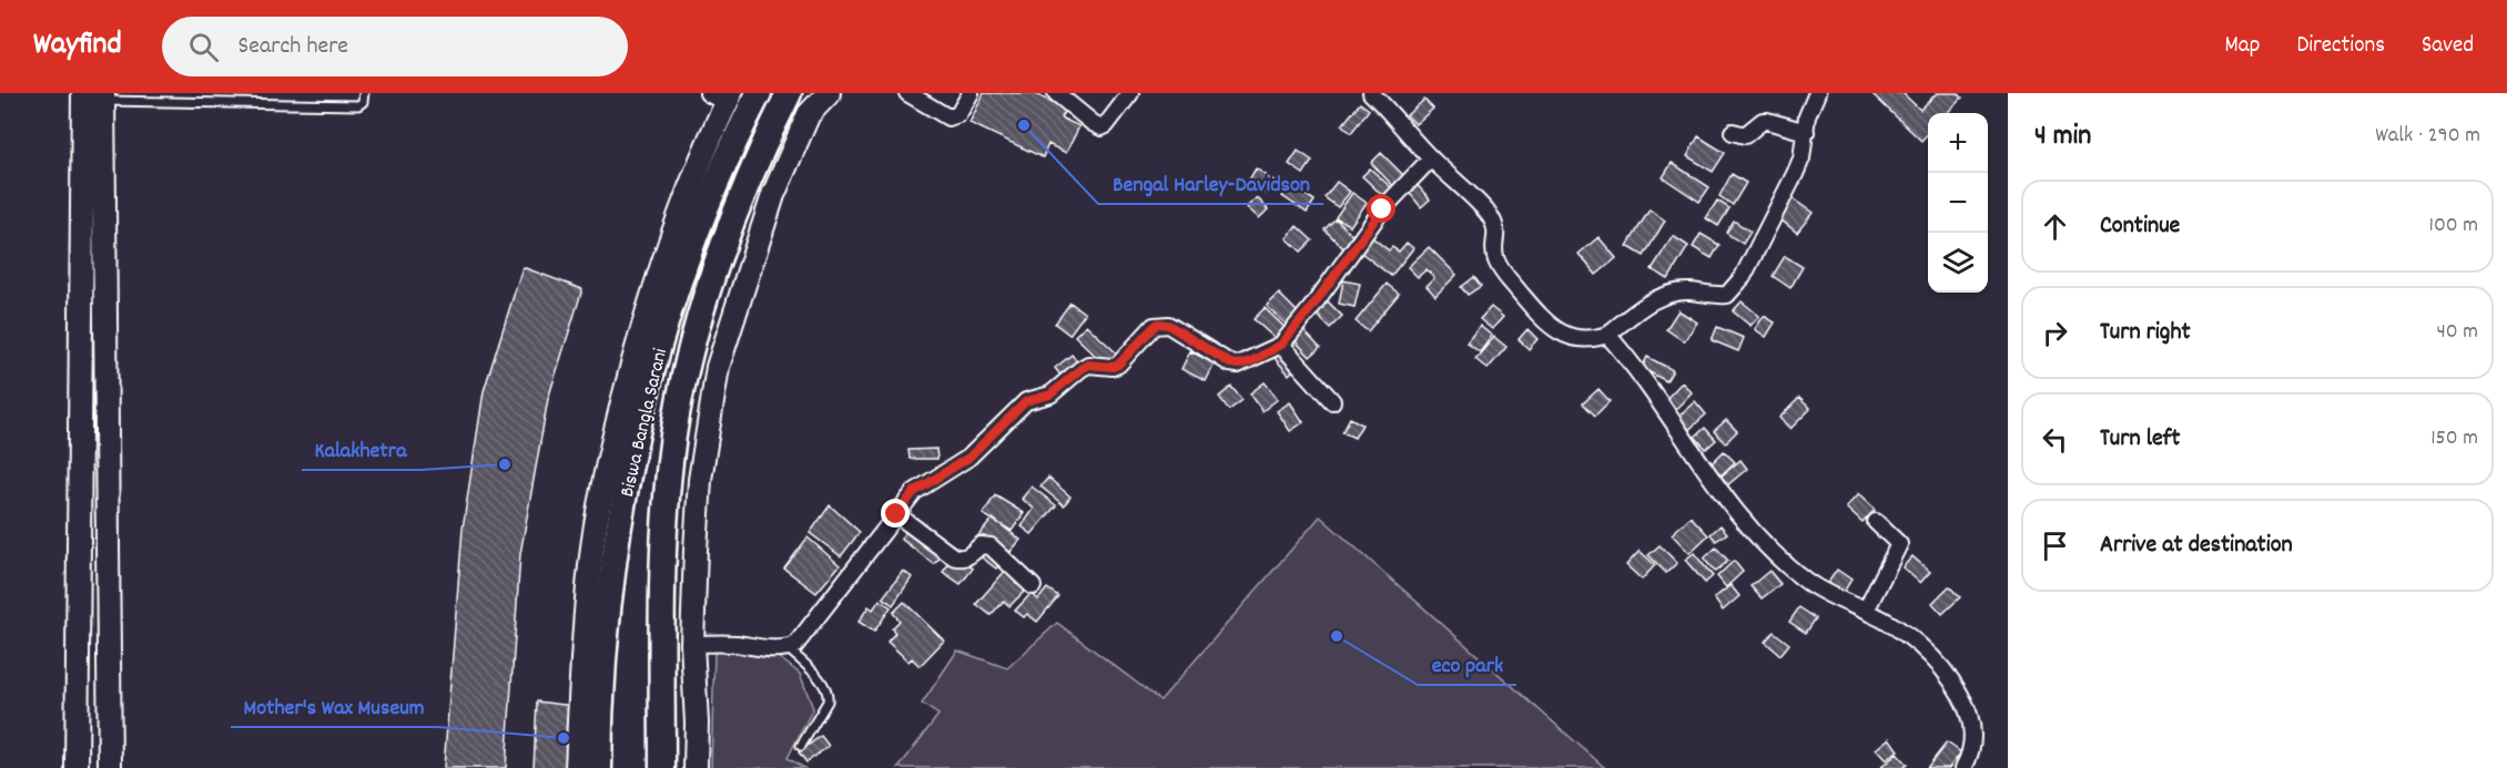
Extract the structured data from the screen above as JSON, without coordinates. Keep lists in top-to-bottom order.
{
  "streets": {
    "main road": ["Biswa Bangla Sarani"]
  },
  "places": [
    "Bengal Harley-Davidson",
    "Kalakhetra",
    "eco park",
    "Mother's Wax Museum"
  ],
  "page": {
    "header": "Wayfind",
    "search": "Search here",
    "nav": ["Map", "Directions", "Saved"],
    "heading": ["4 min", "Walk · 290 m"],
    "map_buttons": ["+", "−"],
    "list": [
      ["Continue", "100 m"],
      ["Turn right", "40 m"],
      ["Turn left", "150 m"],
      "Arrive at destination"
    ]
  }
}
